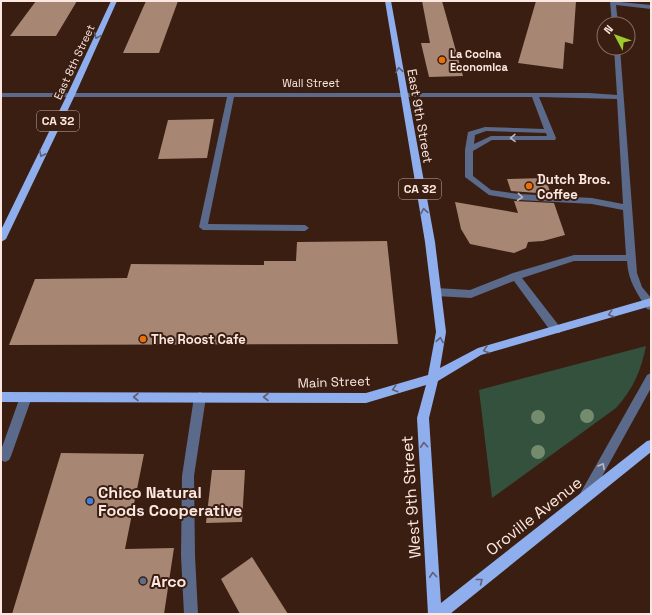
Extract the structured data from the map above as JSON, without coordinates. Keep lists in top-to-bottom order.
{
  "streets": {
    "main road": [
      "East 8th Street",
      "East 9th Street",
      "CA 32",
      "Main Street",
      "West 9th Street",
      "Oroville Avenue"
    ],
    "street": ["Wall Street"]
  },
  "crossings": [
    ["East 8th Street", "Wall Street"],
    ["Wall Street", "East 9th Street"],
    ["East 9th Street", "Main Street"],
    ["East 9th Street", "West 9th Street"],
    ["Main Street", "West 9th Street"]
  ],
  "one_way": [
    "East 8th Street",
    "East 9th Street",
    "Main Street",
    "West 9th Street",
    "Oroville Avenue"
  ],
  "places": [
    "La Cocina Economica",
    "Dutch Bros. Coffee",
    "The Roost Cafe",
    "Chico Natural Foods Cooperative",
    "Arco"
  ],
  "north": "top left"
}
